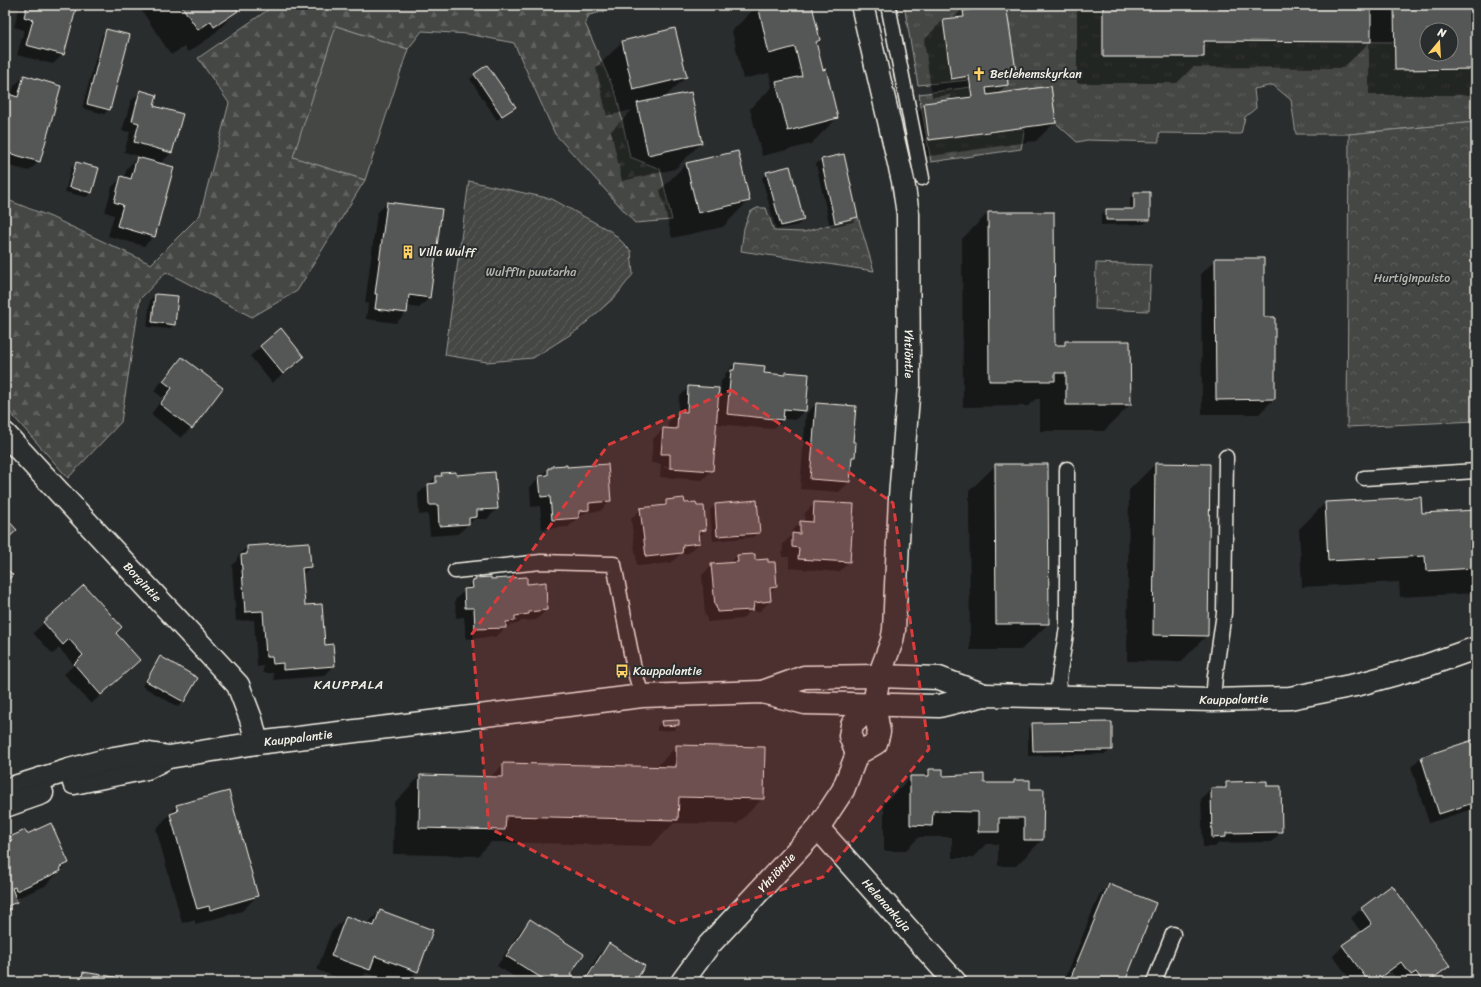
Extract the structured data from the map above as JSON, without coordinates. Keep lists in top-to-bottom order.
{
  "streets": {
    "street": [
      "Yhtiöntie",
      "Borgintie",
      "Kauppalantie",
      "Helenankuja"
    ]
  },
  "crossings": [
    ["Yhtiöntie", "Kauppalantie"],
    ["Yhtiöntie", "Helenankuja"],
    ["Borgintie", "Kauppalantie"]
  ],
  "districts": ["KAUPPALA"],
  "parks": ["Wulffin puutarha", "Hurtiginpuisto"],
  "places": {
    "church": ["Betlehemskyrkan"],
    "building": ["Villa Wulff"],
    "bus stop": ["Kauppalantie"]
  },
  "north": "top"
}
